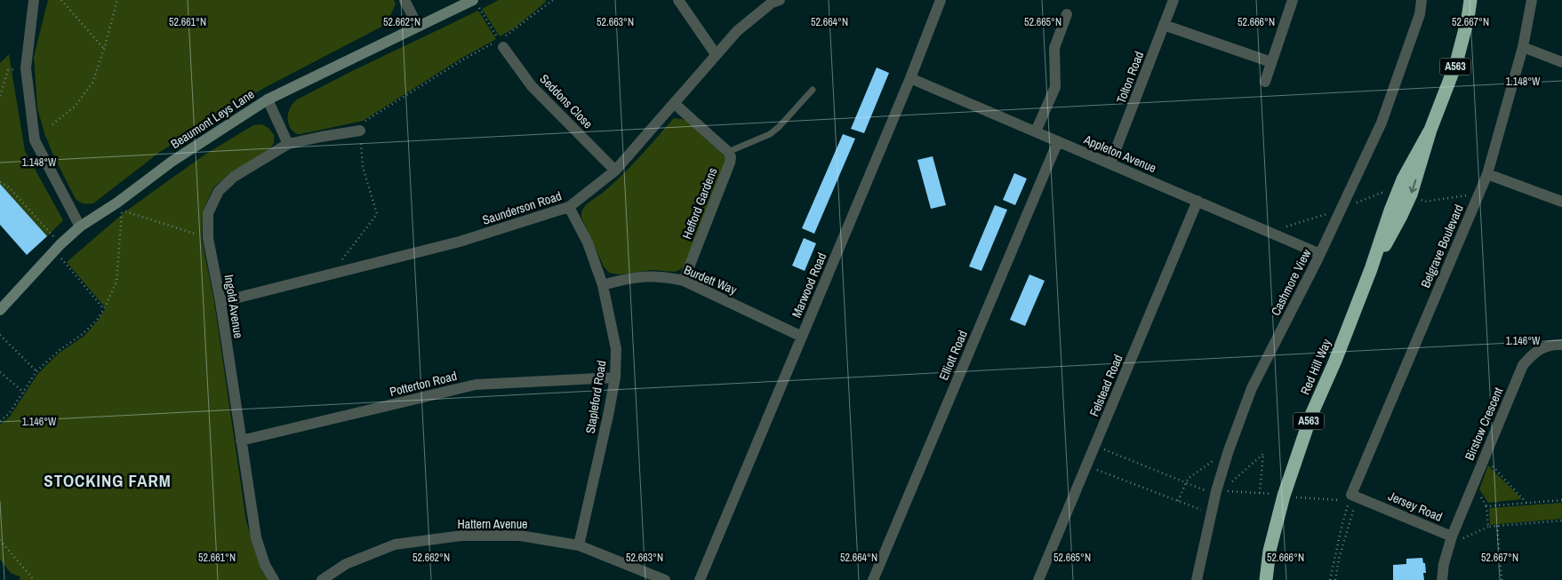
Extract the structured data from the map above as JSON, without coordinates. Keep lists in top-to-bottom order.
{
  "streets": {
    "highway": ["A563", "Red Hill Way"],
    "street": [
      "Tolton Road",
      "Seddons Close",
      "Beaumont Leys Lane",
      "Appleton Avenue",
      "Hefford Gardens",
      "Saunderson Road",
      "Belgrave Boulevard",
      "Burdett Way",
      "Cashmore View",
      "Marwood Road",
      "Ingold Avenue",
      "Elliott Road",
      "Potterton Road",
      "Felstead Road",
      "Stapleford Road",
      "Birstow Crescent",
      "Jersey Road",
      "Hattern Avenue"
    ]
  },
  "crossings": [
    ["Tolton Road", "Appleton Avenue"],
    ["Seddons Close", "Saunderson Road"],
    ["Appleton Avenue", "Cashmore View"],
    ["Appleton Avenue", "Marwood Road"],
    ["Appleton Avenue", "Elliott Road"],
    ["Appleton Avenue", "Felstead Road"],
    ["Hefford Gardens", "Burdett Way"],
    ["Saunderson Road", "Ingold Avenue"],
    ["Saunderson Road", "Stapleford Road"],
    ["Belgrave Boulevard", "Jersey Road"],
    ["Burdett Way", "Marwood Road"],
    ["Burdett Way", "Stapleford Road"],
    ["Ingold Avenue", "Potterton Road"],
    ["Potterton Road", "Stapleford Road"],
    ["Stapleford Road", "Hattern Avenue"],
    ["Birstow Crescent", "Jersey Road"]
  ],
  "districts": ["STOCKING FARM"],
  "coordinates": [
    "52.661°N",
    "52.662°N",
    "52.663°N",
    "52.664°N",
    "52.665°N",
    "52.666°N",
    "52.667°N",
    "1.148°W",
    "1.146°W"
  ]
}
